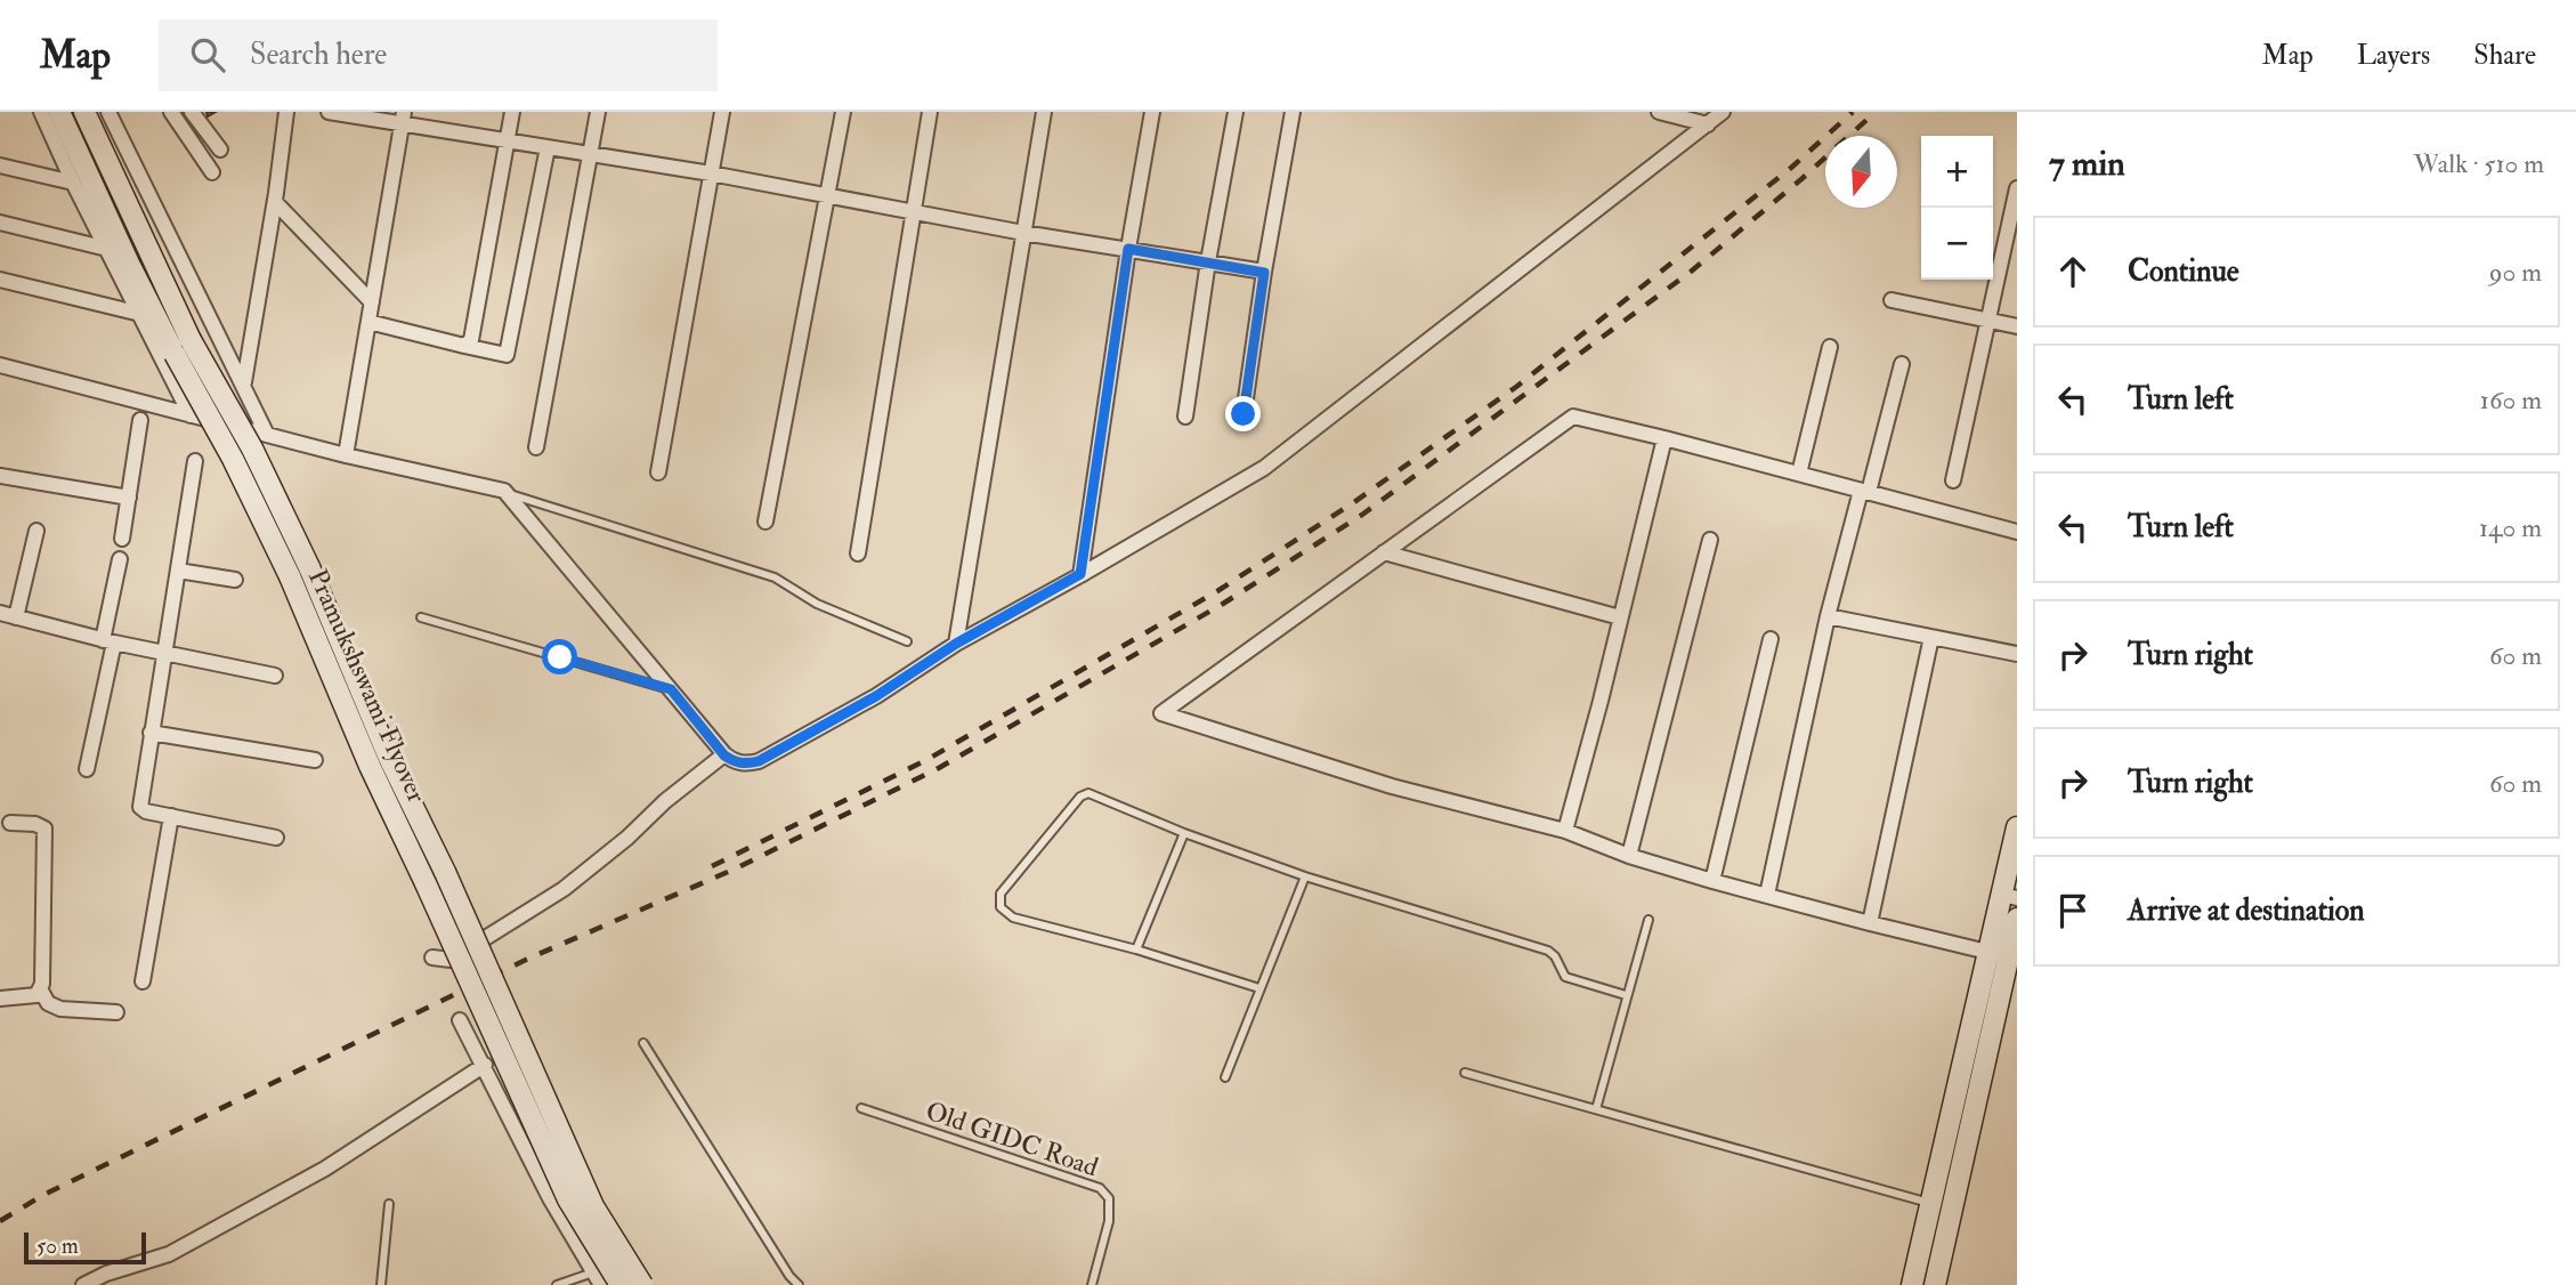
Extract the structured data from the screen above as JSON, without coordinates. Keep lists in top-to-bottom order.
{
  "streets": {
    "main road": ["Pramukshswami Flyover"],
    "lane": ["Old GIDC Road"]
  },
  "scale_bar": "50 m",
  "north": "bottom",
  "page": {
    "header": "Map",
    "search": "Search here",
    "nav": ["Map", "Layers", "Share"],
    "heading": ["7 min", "Walk · 510 m"],
    "map_buttons": ["+", "−"],
    "list": [
      ["Continue", "90 m"],
      ["Turn left", "160 m"],
      ["Turn left", "140 m"],
      ["Turn right", "60 m"],
      ["Turn right", "60 m"],
      "Arrive at destination"
    ],
    "scale": "50 m"
  }
}
